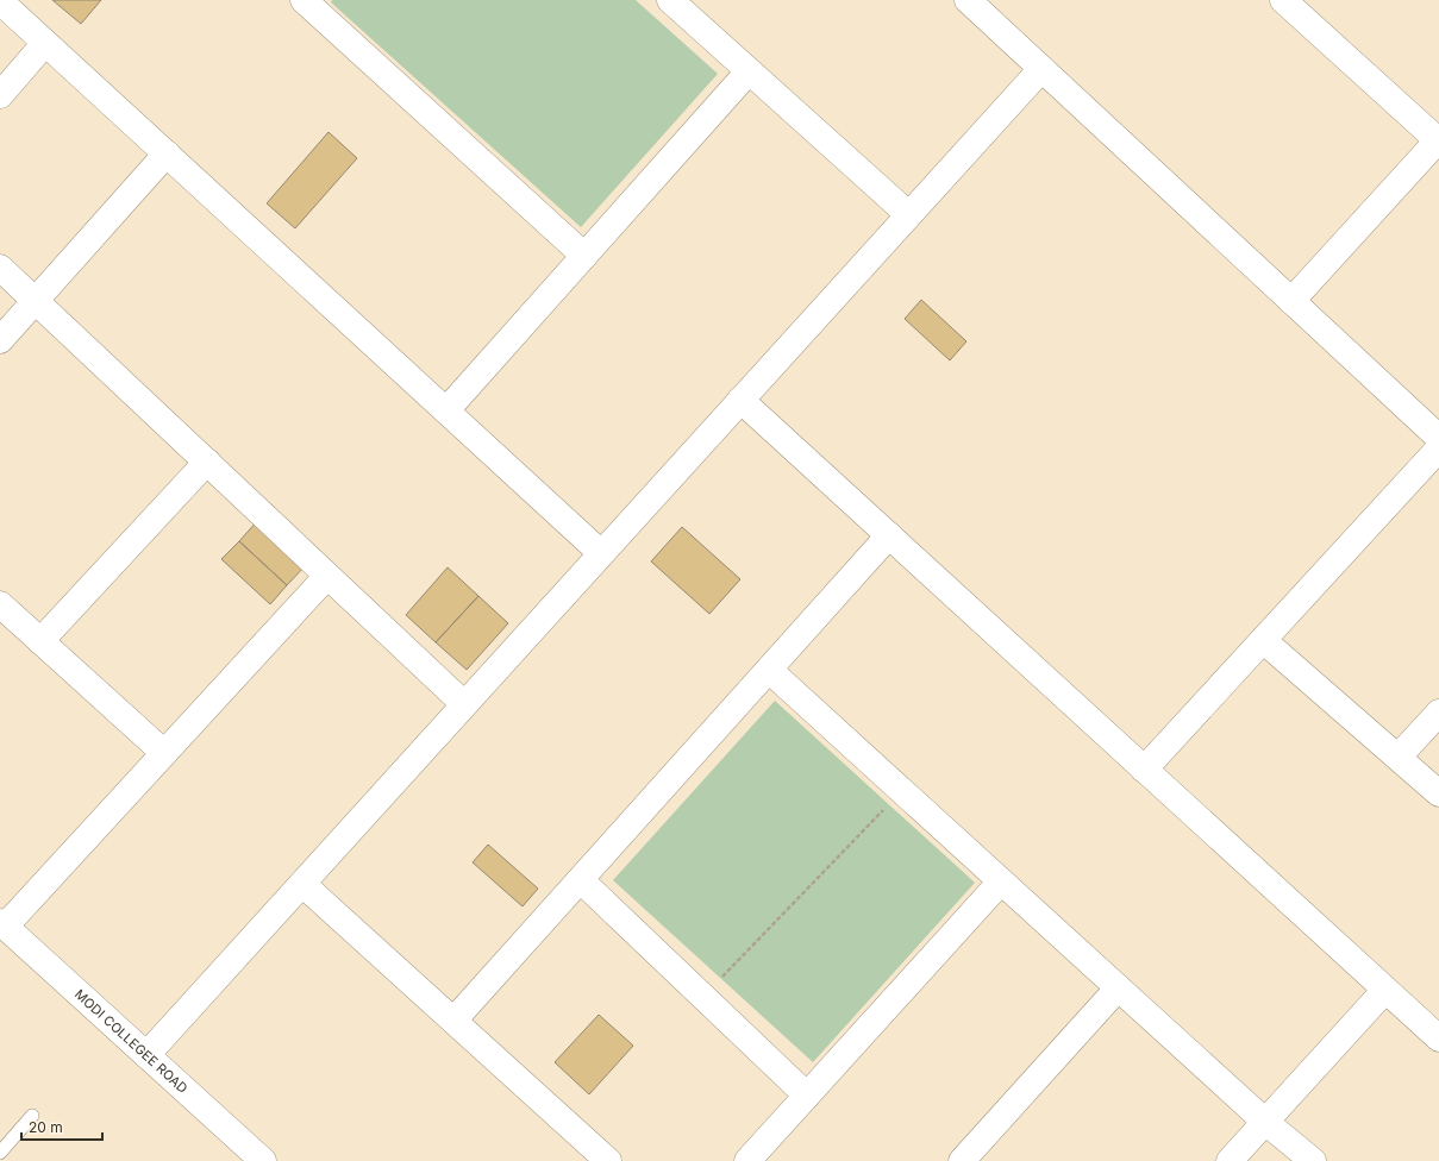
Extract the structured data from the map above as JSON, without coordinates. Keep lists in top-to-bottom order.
{
  "streets": {
    "street": ["MODI COLLEGEE ROAD"]
  },
  "scale_bar": "20 m"
}
